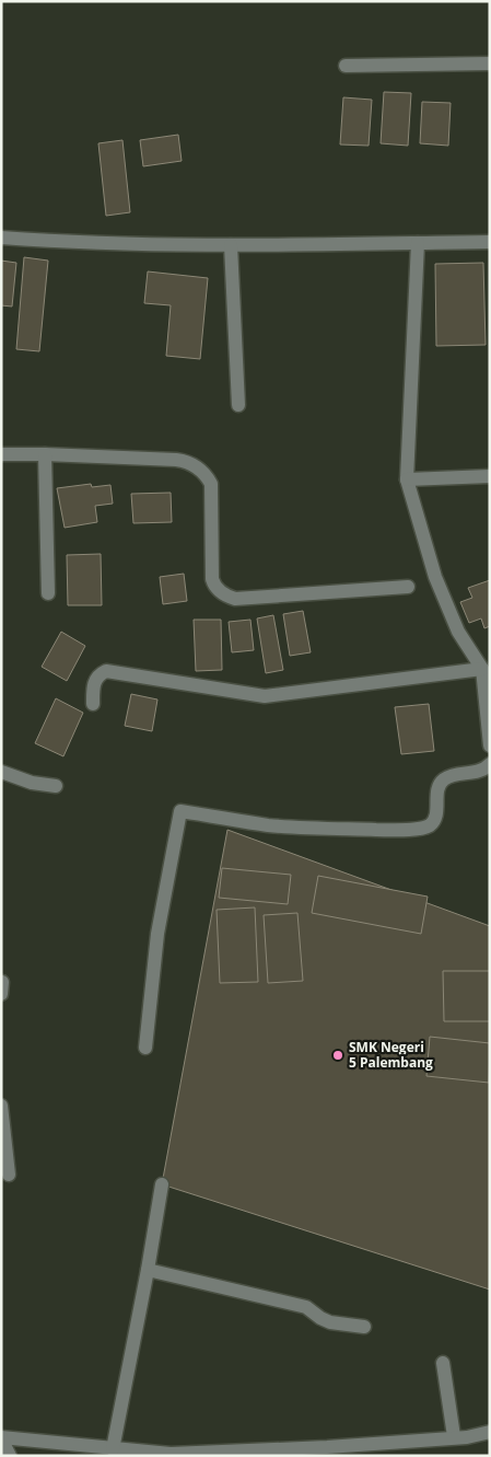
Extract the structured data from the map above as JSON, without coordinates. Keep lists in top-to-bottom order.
{
  "places": ["SMK Negeri 5 Palembang"]
}
